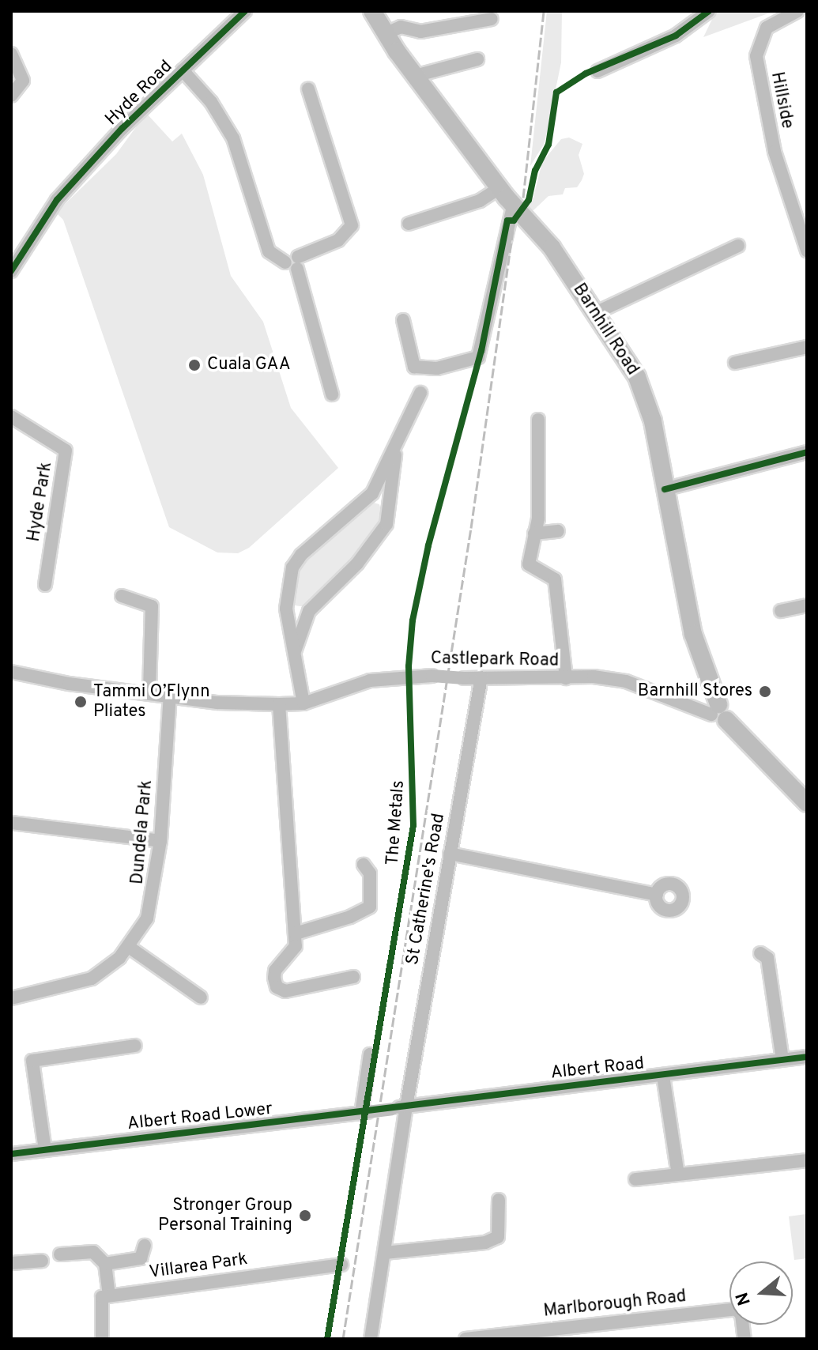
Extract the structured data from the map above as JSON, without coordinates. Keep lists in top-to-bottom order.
{
  "streets": {
    "main road": ["Barnhill Road"],
    "street": [
      "Hyde Road",
      "Hillside",
      "Hyde Park",
      "Castlepark Road",
      "Dundela Park",
      "St Catherine's Road",
      "Albert Road",
      "Albert Road Lower",
      "Villarea Park",
      "Marlborough Road"
    ],
    "cycle path": ["The Metals"]
  },
  "crossings": [
    ["Barnhill Road", "Castlepark Road"],
    ["Castlepark Road", "Dundela Park"],
    ["Castlepark Road", "St Catherine's Road"],
    ["St Catherine's Road", "Albert Road"],
    ["Albert Road", "Albert Road Lower"]
  ],
  "places": [
    "Cuala GAA",
    "Barnhill Stores",
    "Tammi O’Flynn Pliates",
    "Stronger Group Personal Training"
  ],
  "north": "left"
}
